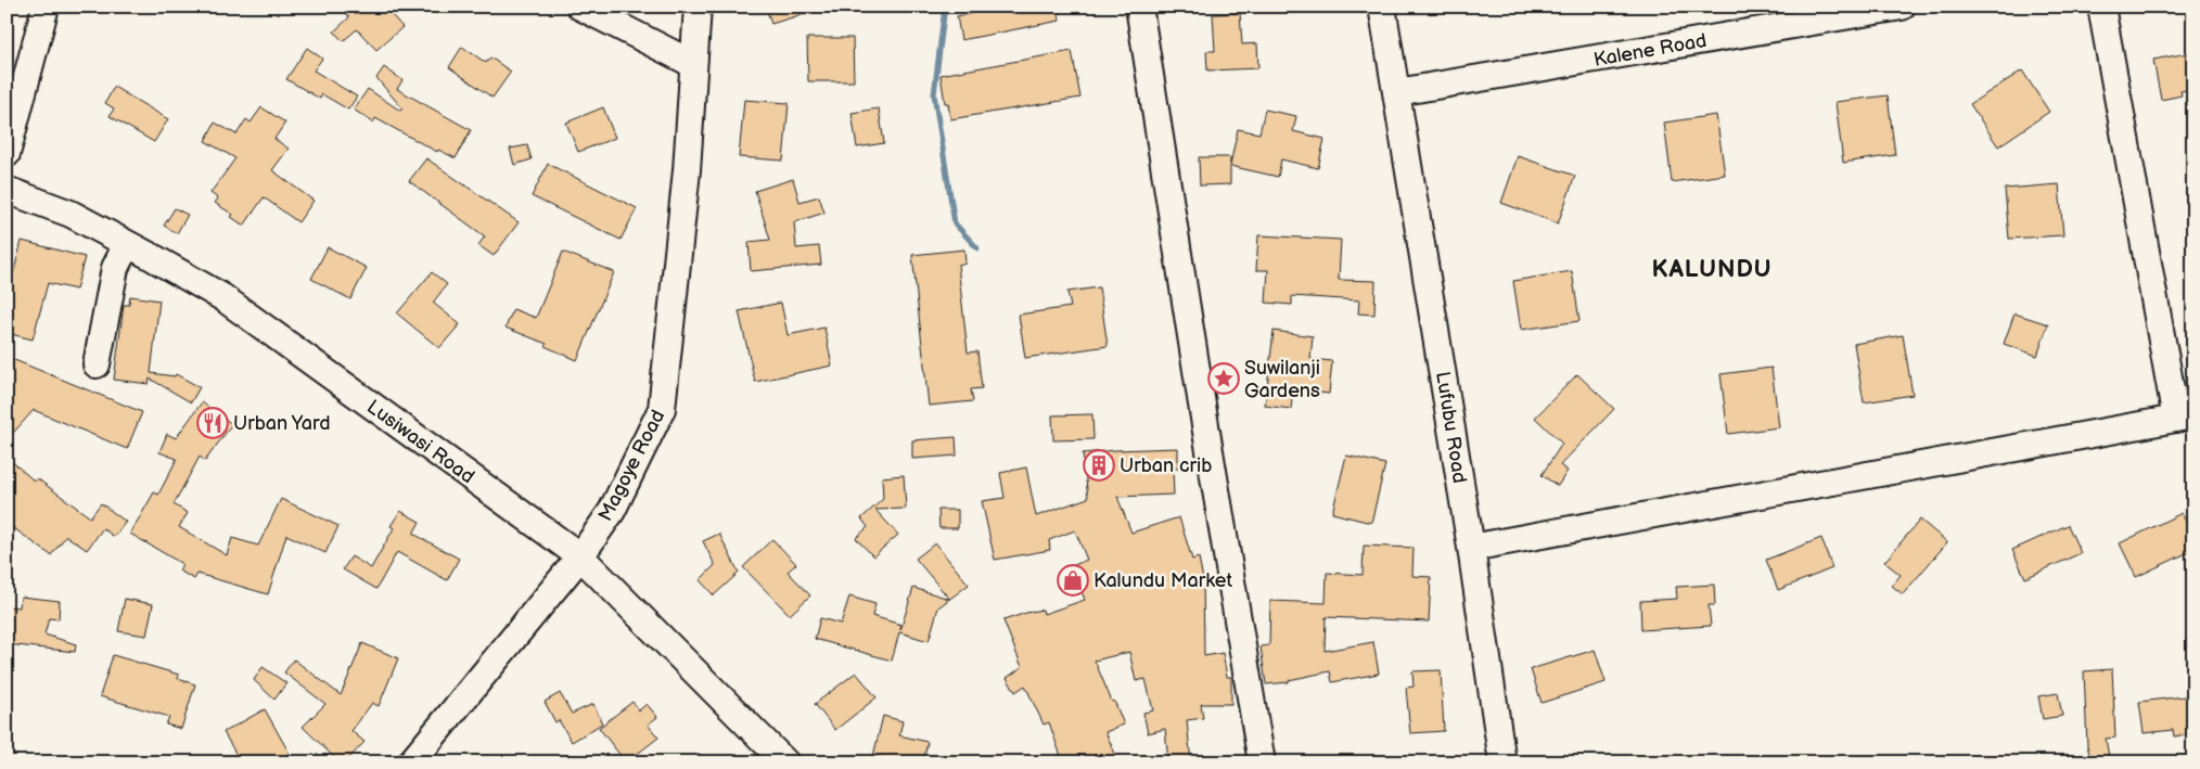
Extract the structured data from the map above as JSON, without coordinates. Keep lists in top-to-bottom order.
{
  "streets": {
    "street": [
      "Kalene Road",
      "Lufubu Road",
      "Lusiwasi Road",
      "Magoye Road"
    ]
  },
  "crossings": [
    ["Kalene Road", "Lufubu Road"],
    ["Lusiwasi Road", "Magoye Road"]
  ],
  "districts": ["KALUNDU"],
  "places": {
    "place": ["Suwilanji Gardens"],
    "restaurant": ["Urban Yard"],
    "building": ["Urban crib"],
    "shop": ["Kalundu Market"]
  }
}
